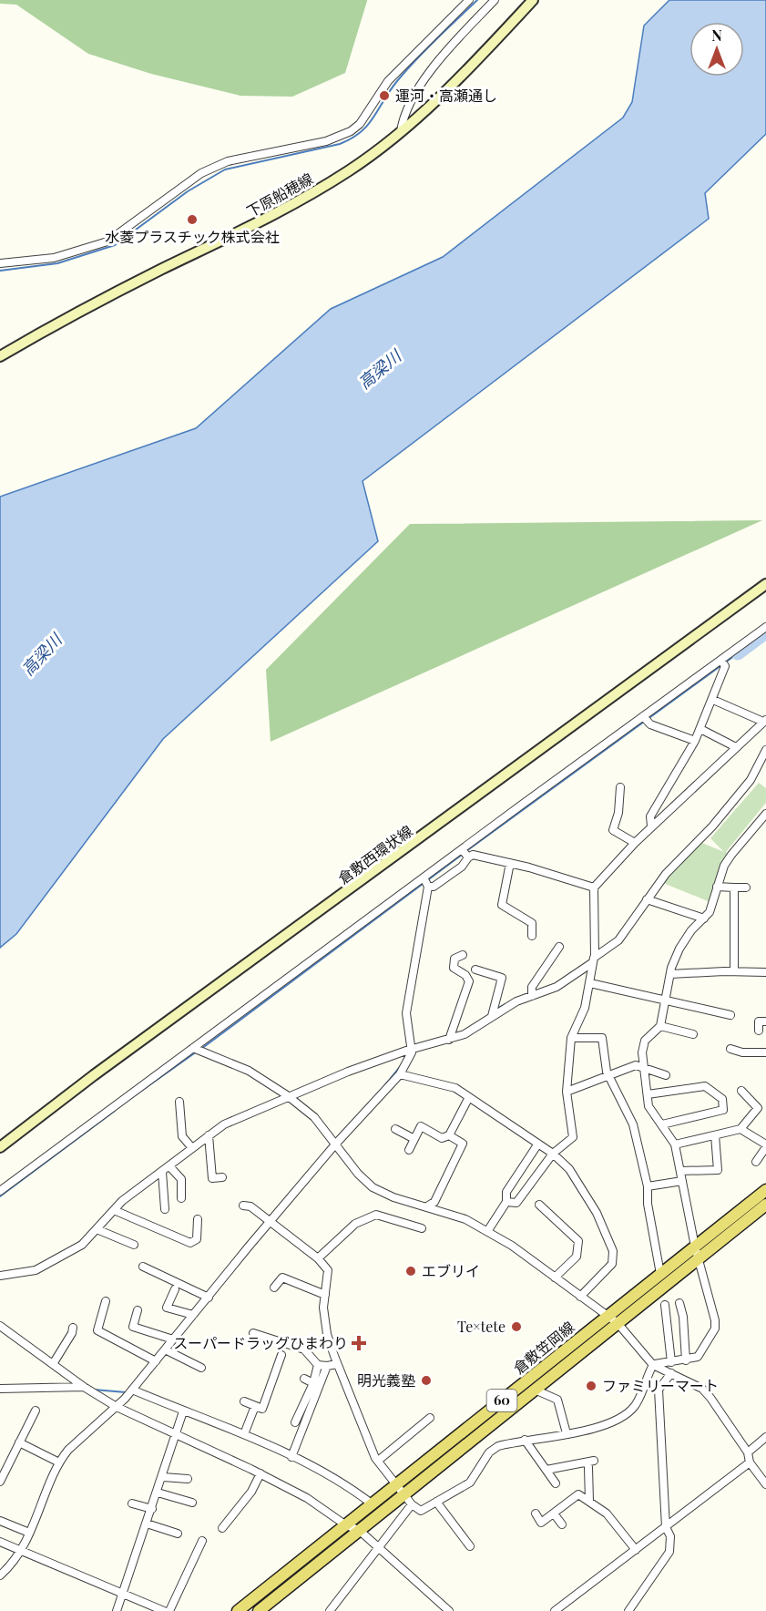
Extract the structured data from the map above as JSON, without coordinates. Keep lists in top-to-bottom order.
{
  "streets": {
    "main road": [
      "下原船穂線",
      "倉敷西環状線",
      "倉敷笠岡線",
      "60"
    ]
  },
  "water": ["高梁川"],
  "places": {
    "other": [
      "運河・高瀬通し",
      "水菱プラスチック株式会社",
      "エブリイ",
      "Te×tete",
      "明光義塾",
      "ファミリーマート"
    ],
    "health": ["スーパードラッグひまわり"]
  },
  "north": "top"
}
